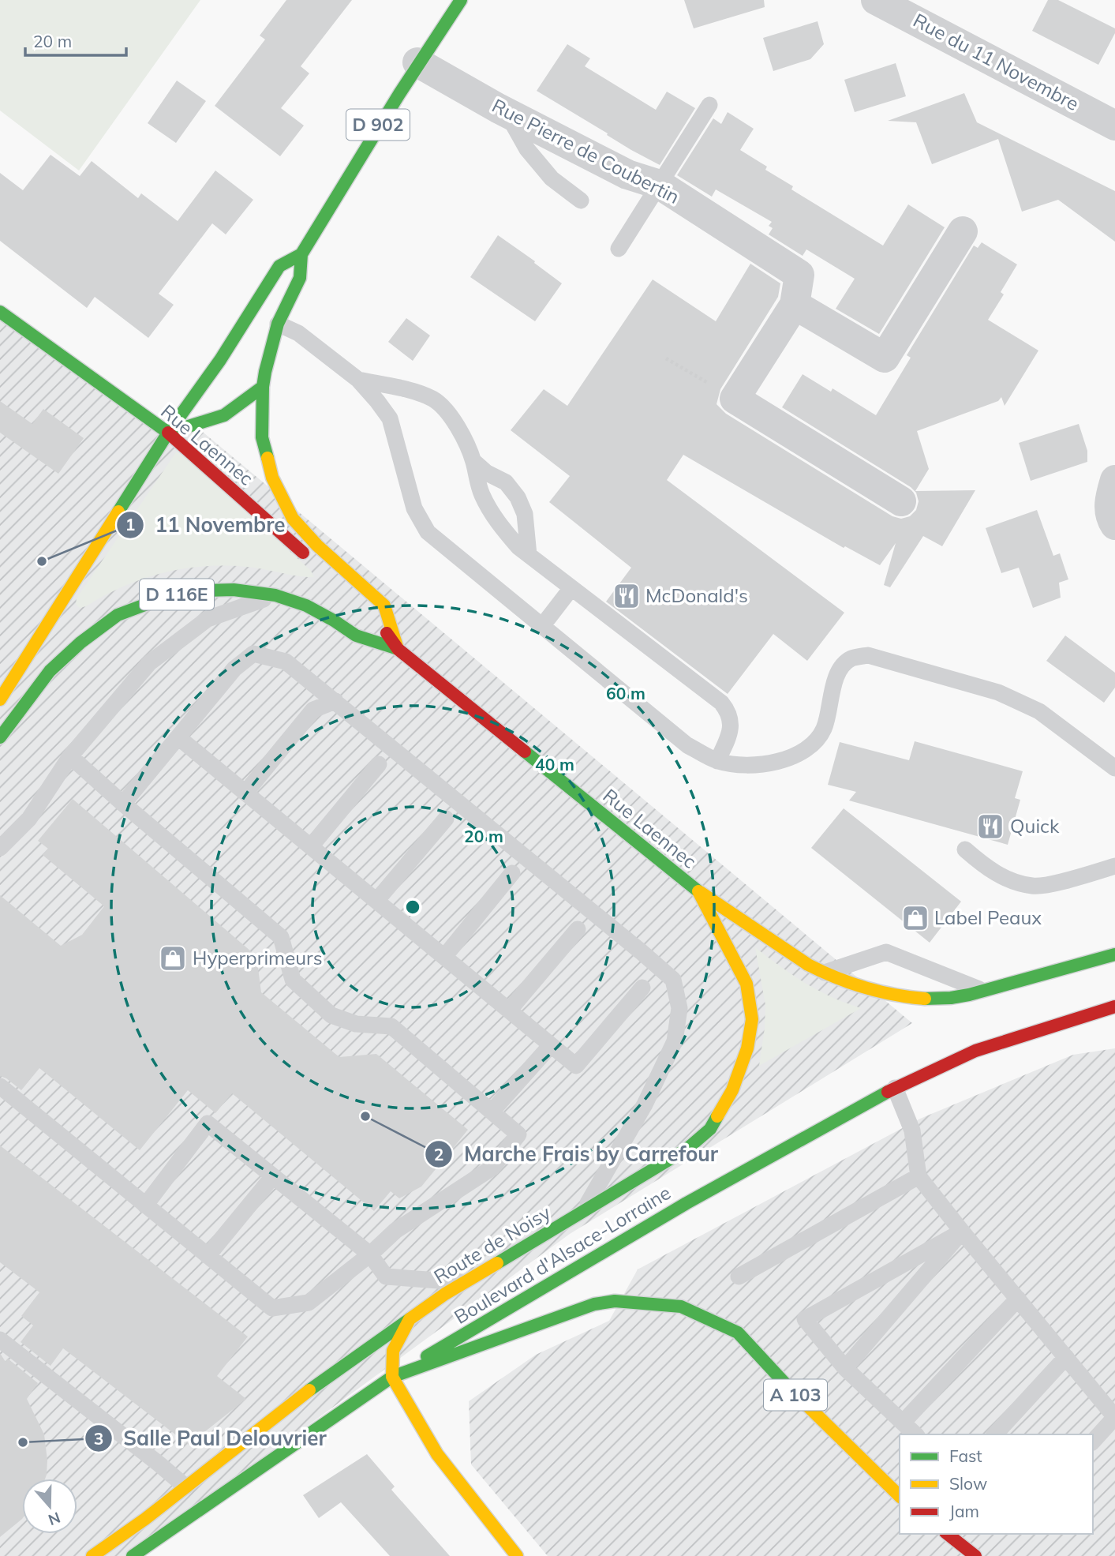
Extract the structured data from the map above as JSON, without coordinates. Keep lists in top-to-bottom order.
{
  "streets": {
    "main road": [
      "D 902",
      "Rue Laennec",
      "D 116E",
      "Route de Noisy",
      "Boulevard d'Alsace-Lorraine",
      "A 103"
    ],
    "street": ["Rue du 11 Novembre", "Rue Pierre de Coubertin"]
  },
  "crossings": [
    ["D 902", "Rue Pierre de Coubertin"],
    ["D 902", "Rue Laennec"],
    ["Rue Laennec", "Route de Noisy"],
    ["Boulevard d'Alsace-Lorraine", "A 103"]
  ],
  "places": {
    "other": ["11 Novembre", "Marche Frais by Carrefour", "Salle Paul Delouvrier"],
    "restaurant": ["McDonald's", "Quick"],
    "shop": ["Label Peaux", "Hyperprimeurs"]
  },
  "legend": ["Fast", "Slow", "Jam"],
  "scale_bar": "20 m",
  "north": "bottom",
  "rings": ["60 m", "40 m", "20 m"]
}
